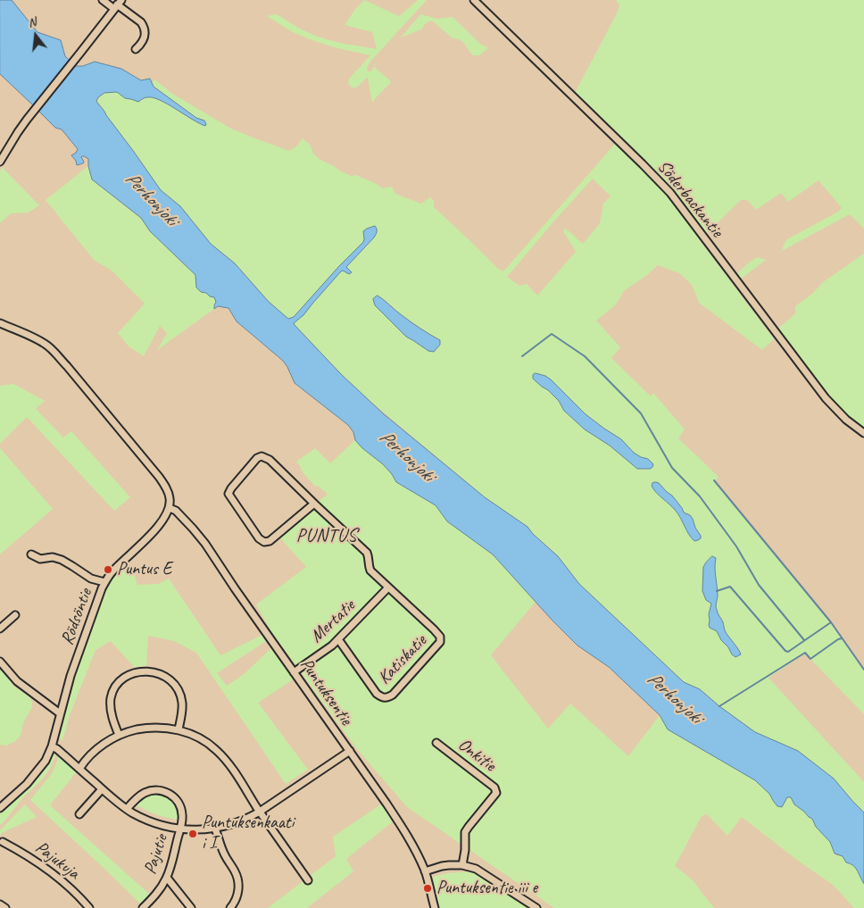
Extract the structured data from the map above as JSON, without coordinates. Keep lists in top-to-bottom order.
{
  "streets": {
    "street": [
      "Söderbackantie",
      "Rödsöntie",
      "Mertatie",
      "Katiskatie",
      "Puntuksentie",
      "Onkitie",
      "Pajutie",
      "Pajukuja"
    ]
  },
  "crossings": [
    ["Rödsöntie", "Puntuksentie"],
    ["Mertatie", "Katiskatie"],
    ["Mertatie", "Puntuksentie"]
  ],
  "districts": ["PUNTUS"],
  "water": ["Perhonjoki"],
  "places": ["Puntus E", "Puntuksenkaati i I", "Puntuksentie iii e"],
  "north": "top"
}
